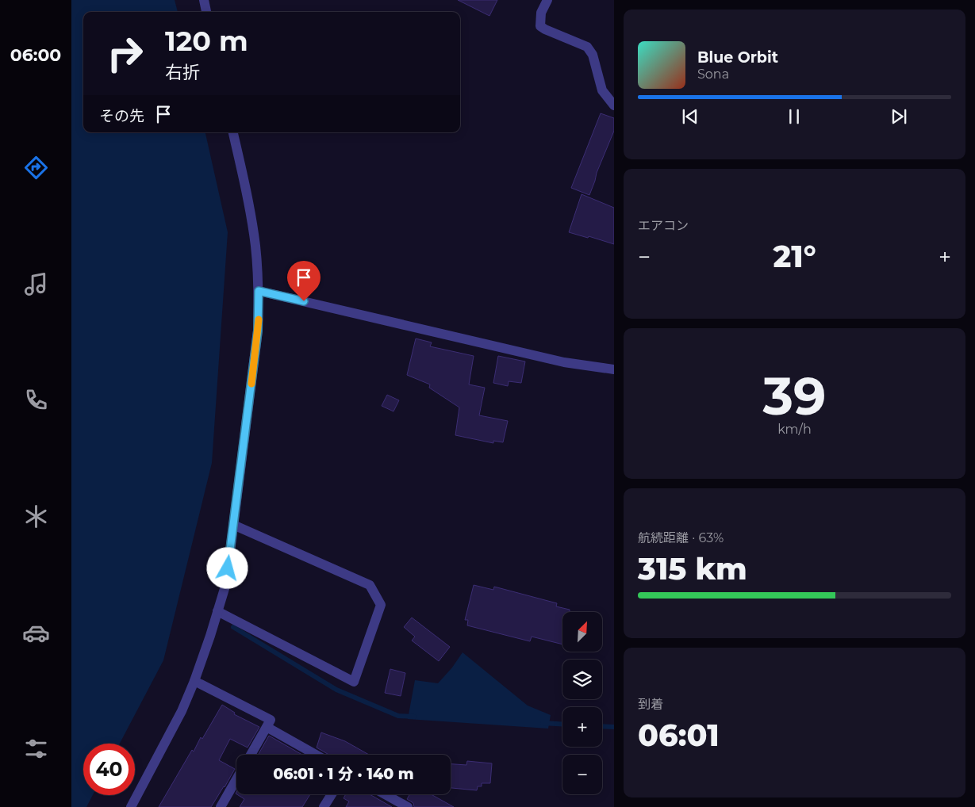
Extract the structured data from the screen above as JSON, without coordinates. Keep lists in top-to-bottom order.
{
  "north": "top right",
  "page": {
    "tabs": "06:00",
    "turn": ["120 m", "右折"],
    "song": ["Blue Orbit", "Sona"],
    "then": "その先",
    "tile": [
      "エアコン",
      ["39", "km/h"],
      ["航続距離 · 63%", "315 km"],
      ["到着", "06:01"]
    ],
    "heat": ["−", "21°", "+"],
    "map_buttons": ["+", "−"],
    "limit": "40",
    "trip": "06:01 · 1 分 · 140 m"
  }
}
